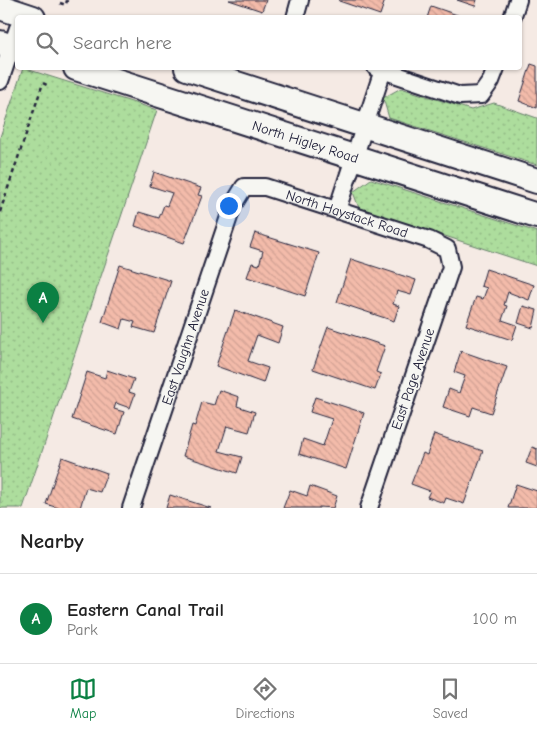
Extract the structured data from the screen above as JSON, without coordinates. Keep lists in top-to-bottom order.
{
  "streets": {
    "main road": ["North Higley Road"],
    "street": ["North Haystack Road", "East Vaughn Avenue", "East Page Avenue"]
  },
  "crossings": [
    ["North Haystack Road", "East Vaughn Avenue"],
    ["North Haystack Road", "East Page Avenue"]
  ],
  "page": {
    "search": "Search here",
    "pins": "A",
    "heading": "Nearby",
    "list": [
      {
        "mark": "A",
        "name": "Eastern Canal Trail",
        "note": "Park",
        "value": "100 m"
      }
    ],
    "nav": ["Map", "Directions", "Saved"]
  }
}
